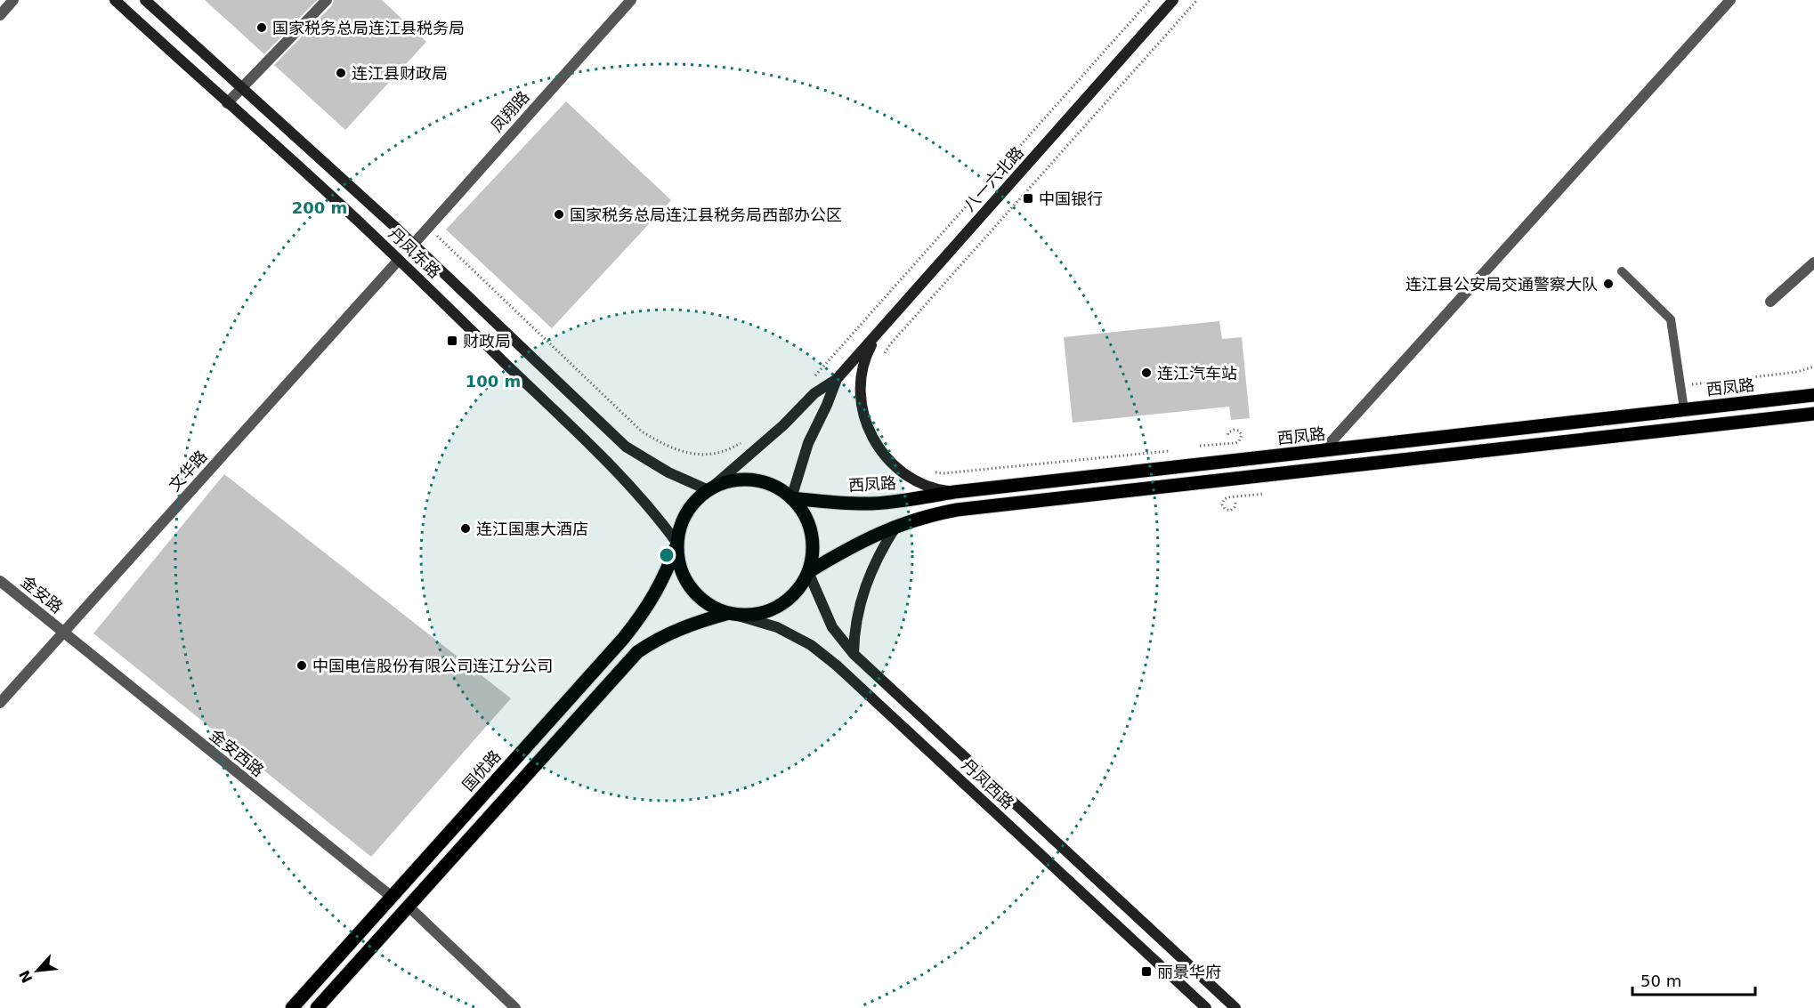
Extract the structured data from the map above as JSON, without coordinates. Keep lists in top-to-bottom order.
{
  "streets": {
    "main road": [
      "八一六北路",
      "丹凤东路",
      "西凤路",
      "国优路",
      "丹凤西路"
    ],
    "street": [
      "凤翔路",
      "文华路",
      "金安路",
      "金安西路"
    ]
  },
  "crossings": [
    ["凤翔路", "丹凤东路"],
    ["八一六北路", "丹凤东路"],
    ["八一六北路", "西凤路"],
    ["八一六北路", "国优路"],
    ["八一六北路", "丹凤西路"],
    ["丹凤东路", "西凤路"],
    ["丹凤东路", "文华路"],
    ["丹凤东路", "国优路"],
    ["丹凤东路", "丹凤西路"],
    ["西凤路", "国优路"],
    ["西凤路", "丹凤西路"],
    ["文华路", "金安路"],
    ["文华路", "金安西路"],
    ["金安路", "金安西路"],
    ["金安西路", "国优路"],
    ["国优路", "丹凤西路"]
  ],
  "places": {
    "other": [
      "国家税务总局连江县税务局",
      "连江县财政局",
      "国家税务总局连江县税务局西部办公区",
      "连江县公安局交通警察大队",
      "连江汽车站",
      "连江国惠大酒店",
      "中国电信股份有限公司连江分公司"
    ],
    "transit": ["中国银行", "财政局", "丽景华府"]
  },
  "scale_bar": "50 m",
  "north": "bottom left",
  "rings": ["200 m", "100 m"]
}
